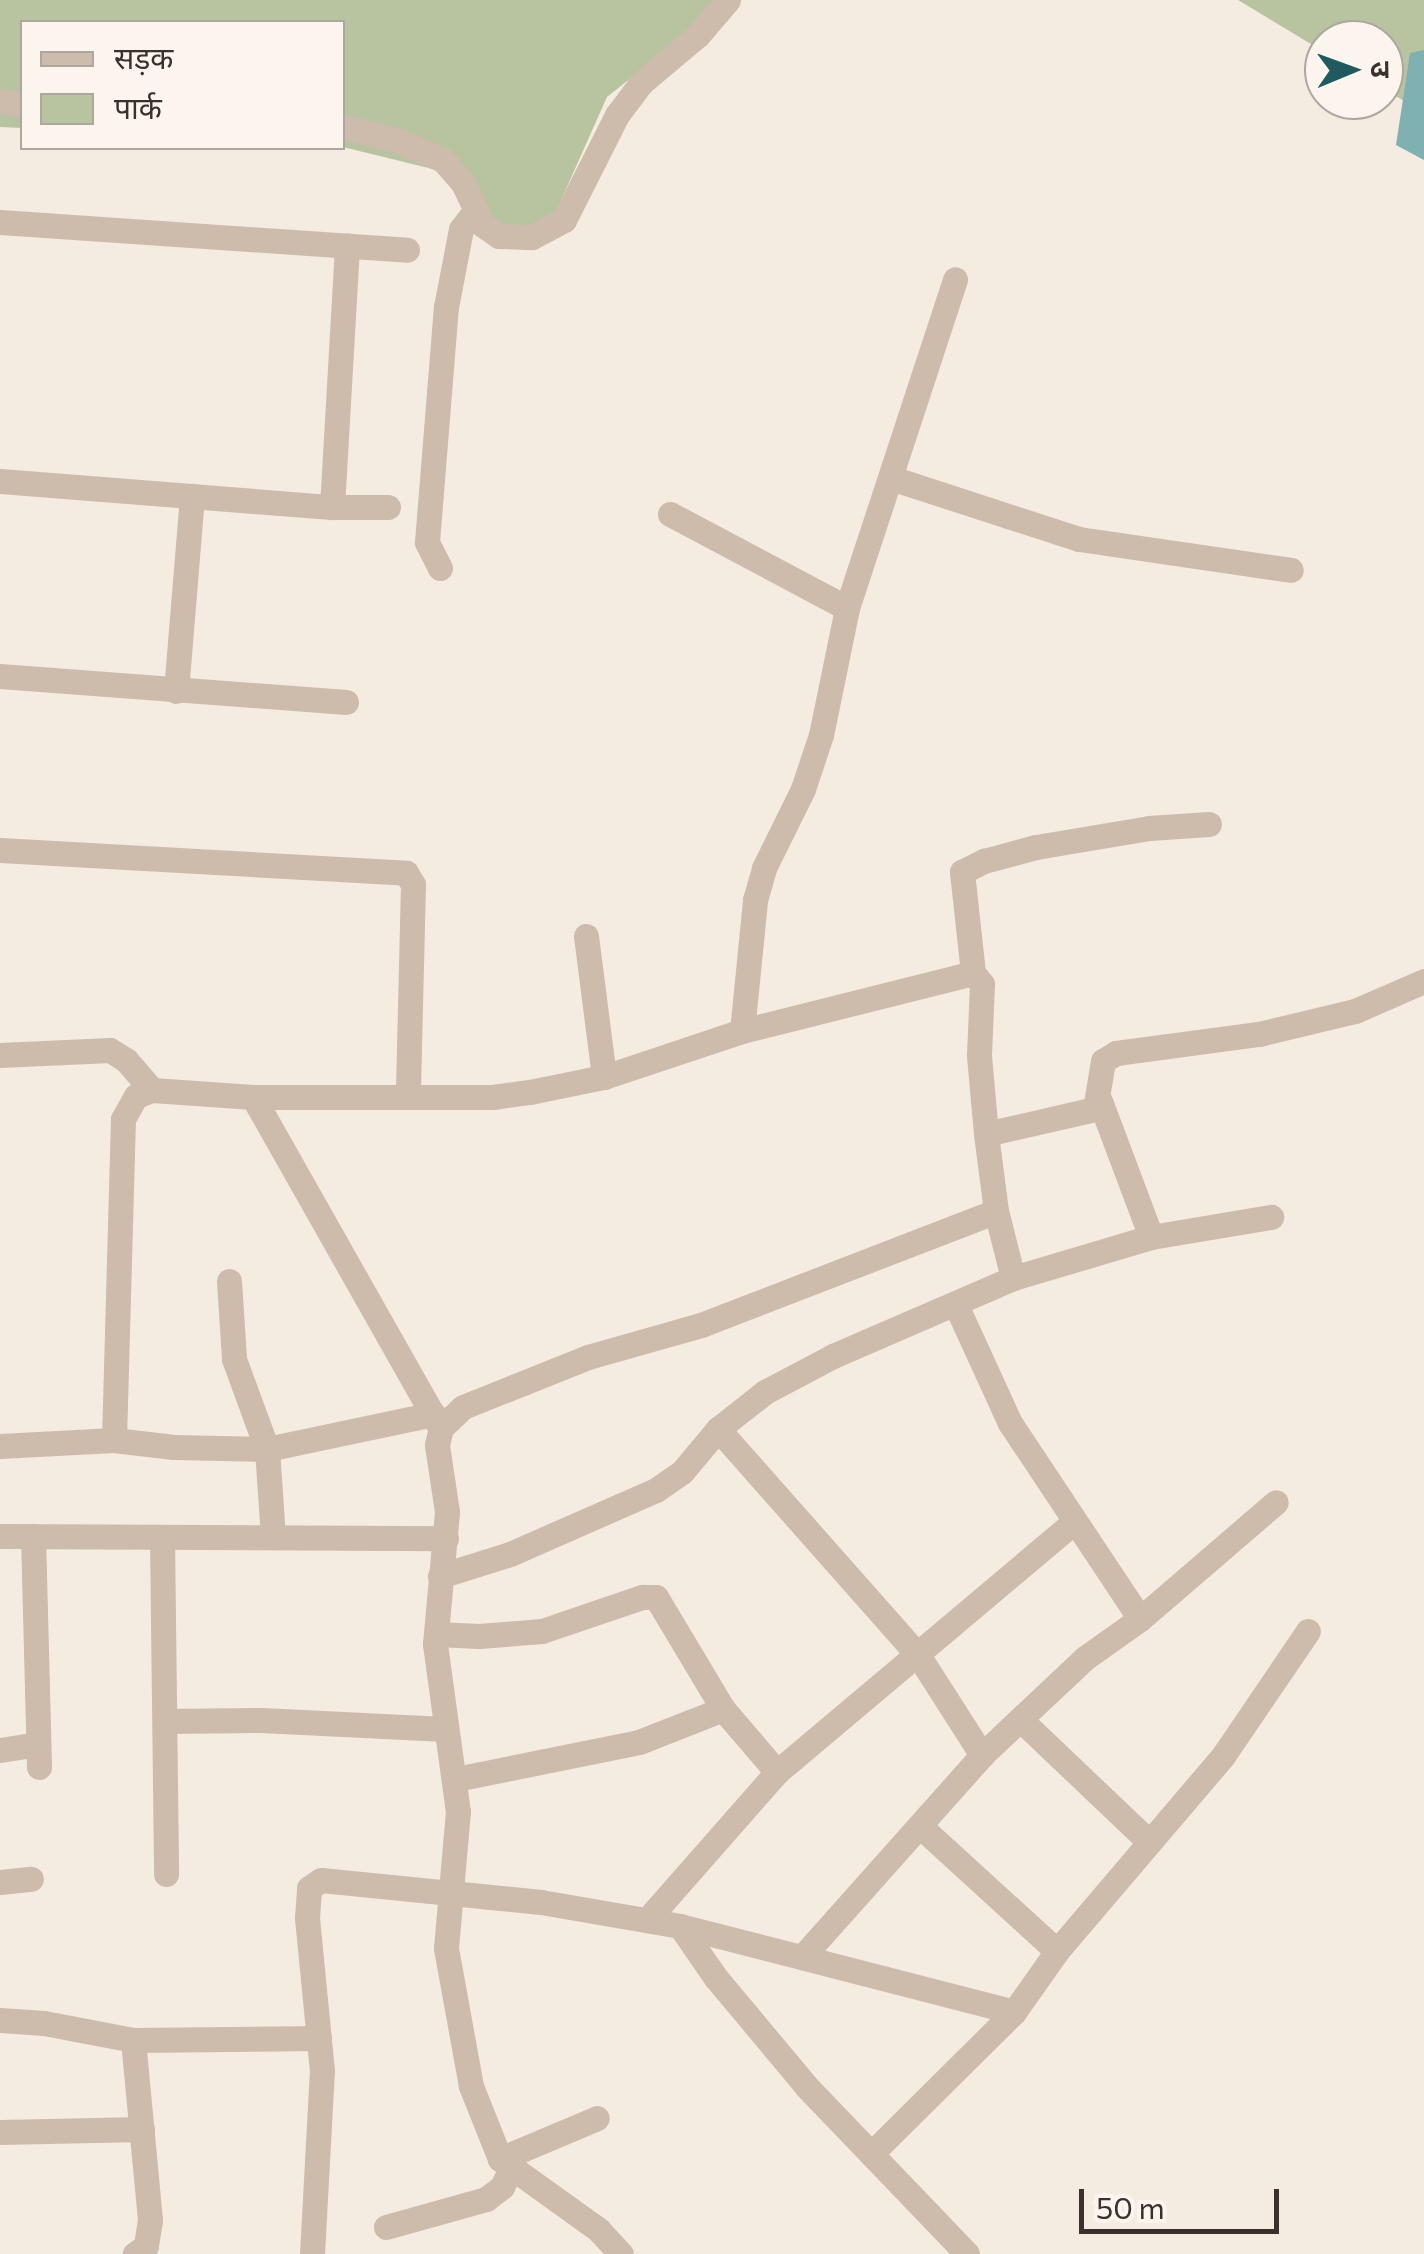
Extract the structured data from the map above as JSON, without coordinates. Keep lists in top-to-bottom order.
{
  "legend": ["सड़क", "पार्क"],
  "scale_bar": "50 m",
  "north": "right"
}
